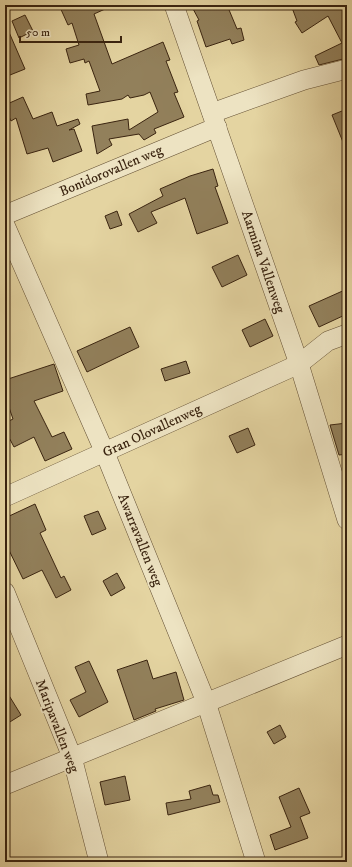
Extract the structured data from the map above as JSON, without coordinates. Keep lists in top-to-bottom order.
{
  "streets": {
    "street": [
      "Bonidorovallen weg",
      "Aarmina Vallenweg",
      "Gran Olovallenweg",
      "Awarravallen weg",
      "Maripavallen weg"
    ]
  },
  "crossings": [
    ["Bonidorovallen weg", "Aarmina Vallenweg"],
    ["Aarmina Vallenweg", "Gran Olovallenweg"],
    ["Gran Olovallenweg", "Awarravallen weg"]
  ],
  "scale_bar": "50 m"
}
